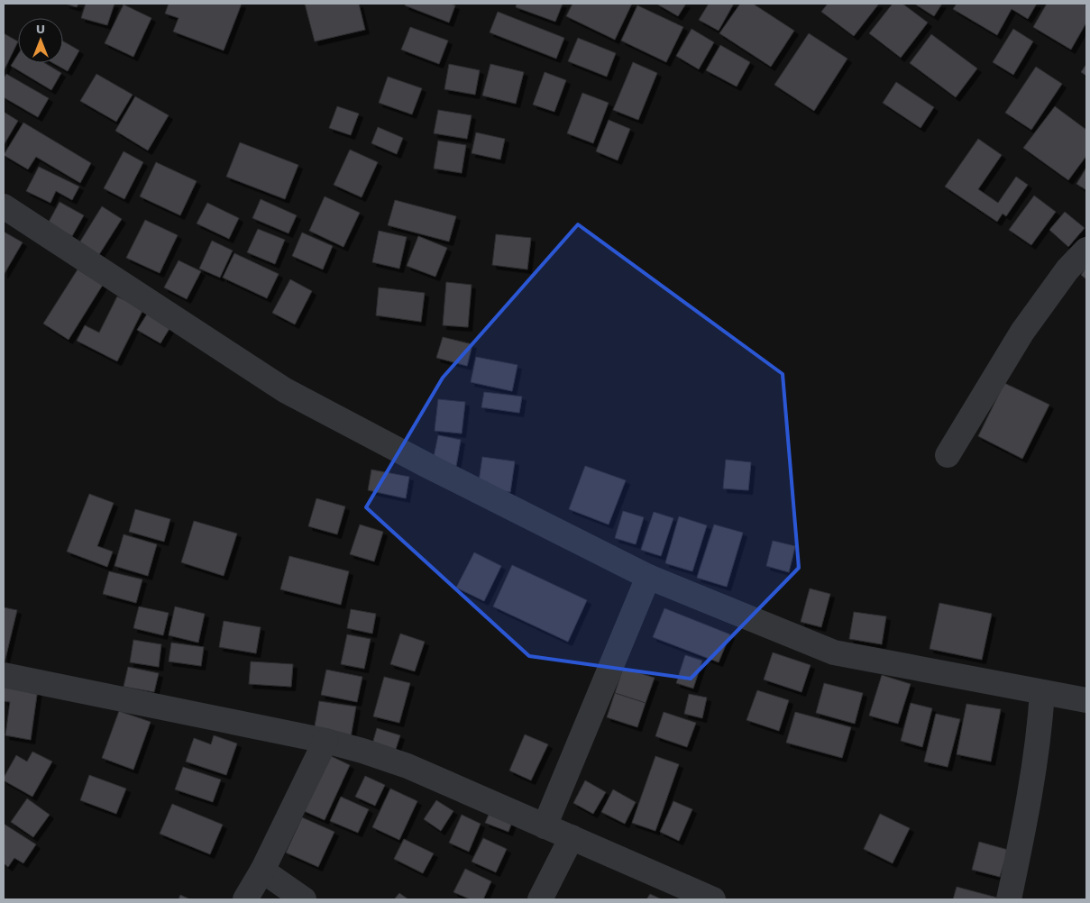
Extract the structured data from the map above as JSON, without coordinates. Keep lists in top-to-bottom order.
{
  "north": "top"
}
